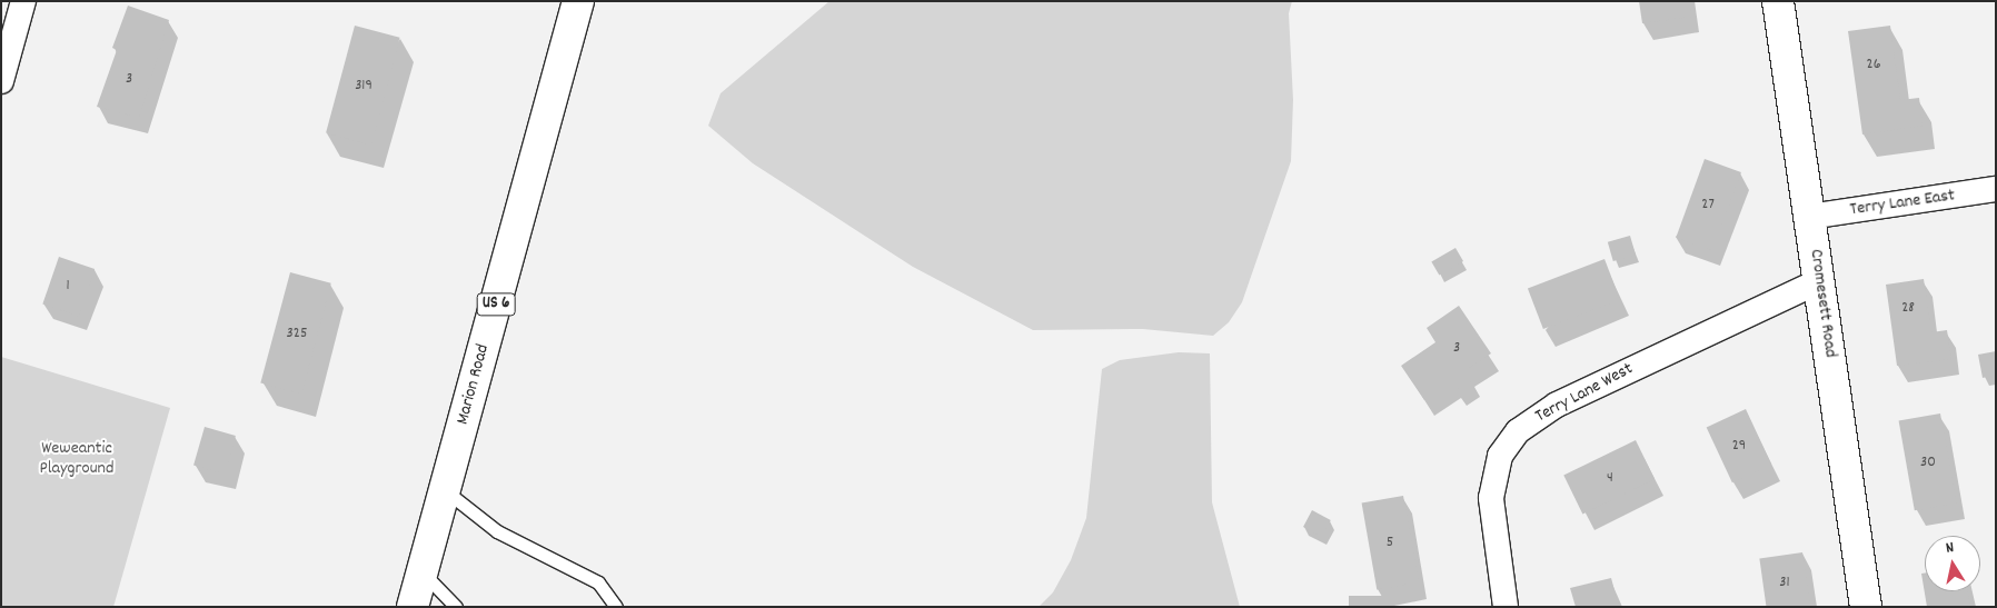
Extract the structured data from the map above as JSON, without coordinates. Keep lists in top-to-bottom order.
{
  "streets": {
    "main road": ["Cromesett Road", "US 6", "Marion Road"],
    "street": ["Terry Lane East", "Terry Lane West"]
  },
  "crossings": [
    ["Terry Lane East", "Cromesett Road"],
    ["Cromesett Road", "Terry Lane West"]
  ],
  "parks": ["Weweantic Playground"],
  "house_numbers": [
    "26",
    "3",
    "319",
    "27",
    "1",
    "28",
    "325",
    "3",
    "29",
    "30",
    "4",
    "5",
    "31"
  ],
  "north": "top"
}
